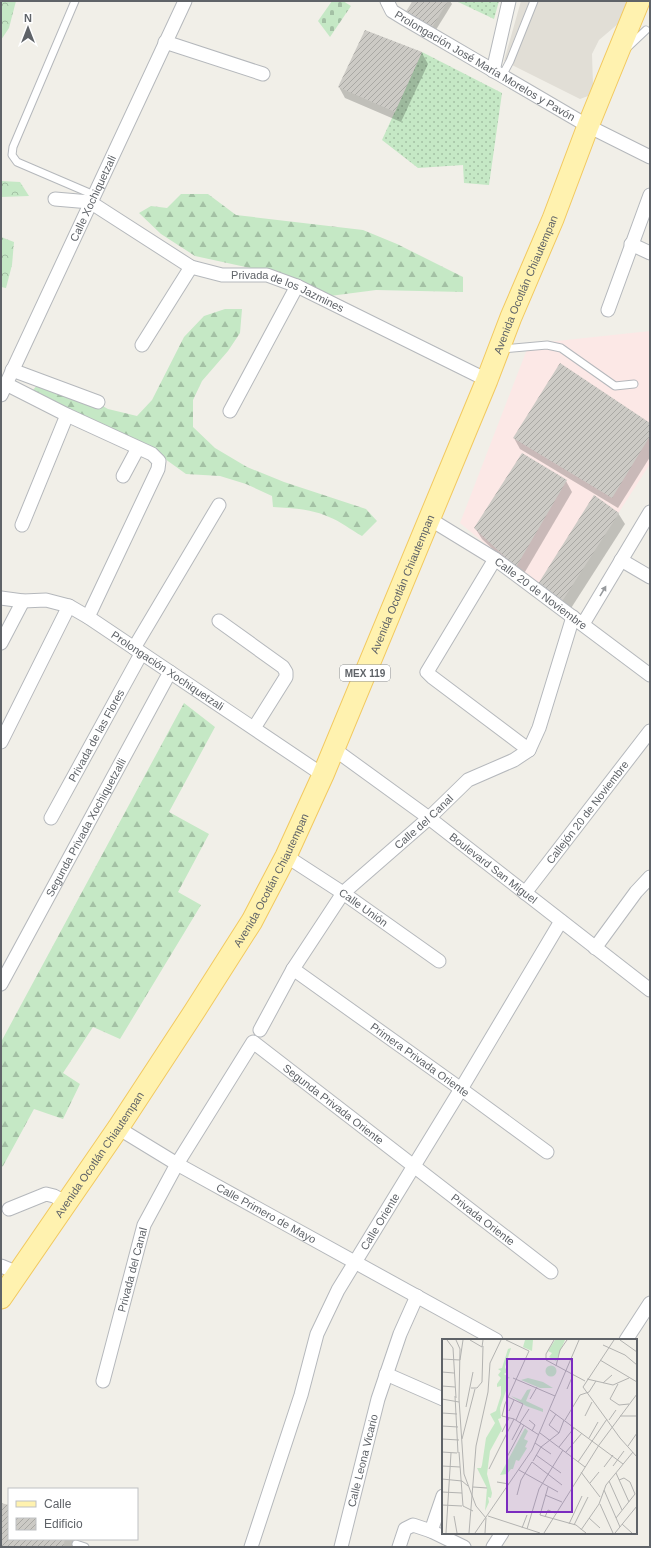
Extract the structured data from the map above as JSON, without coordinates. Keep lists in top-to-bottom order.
{
  "streets": {
    "main road": ["Avenida Ocotlán Chiautempan", "MEX 119"],
    "street": [
      "Prolongación José María Morelos y Pavón",
      "Calle Xochiquetzali",
      "Privada de los Jazmines",
      "Calle 20 de Noviembre",
      "Prolongación Xochiquetzali",
      "Privada de las Flores",
      "Callejón 20 de Noviembre",
      "Calle del Canal",
      "Segunda Privada Xochiquetzalli",
      "Boulevard San Miguel",
      "Calle Unión",
      "Primera Privada Oriente",
      "Segunda Privada Oriente",
      "Calle Primero de Mayo",
      "Privada Oriente",
      "Calle Oriente",
      "Privada del Canal",
      "Calle Leona Vicario"
    ]
  },
  "crossings": [
    ["Prolongación José María Morelos y Pavón", "Avenida Ocotlán Chiautempan"],
    ["Calle Xochiquetzali", "Privada de los Jazmines"],
    ["Avenida Ocotlán Chiautempan", "Privada de los Jazmines"],
    ["Avenida Ocotlán Chiautempan", "Calle 20 de Noviembre"],
    ["Avenida Ocotlán Chiautempan", "Prolongación Xochiquetzali"],
    ["Avenida Ocotlán Chiautempan", "Boulevard San Miguel"],
    ["Avenida Ocotlán Chiautempan", "Calle Unión"],
    ["Avenida Ocotlán Chiautempan", "Calle Primero de Mayo"],
    ["Prolongación Xochiquetzali", "Privada de las Flores"],
    ["Prolongación Xochiquetzali", "Segunda Privada Xochiquetzalli"],
    ["Callejón 20 de Noviembre", "Boulevard San Miguel"],
    ["Calle del Canal", "Boulevard San Miguel"],
    ["Calle del Canal", "Calle Unión"],
    ["Calle del Canal", "Primera Privada Oriente"],
    ["Boulevard San Miguel", "Calle Oriente"],
    ["Primera Privada Oriente", "Calle Oriente"],
    ["Segunda Privada Oriente", "Calle Primero de Mayo"],
    ["Segunda Privada Oriente", "Privada Oriente"],
    ["Segunda Privada Oriente", "Calle Oriente"],
    ["Segunda Privada Oriente", "Privada del Canal"],
    ["Calle Primero de Mayo", "Calle Oriente"],
    ["Calle Primero de Mayo", "Privada del Canal"],
    ["Calle Primero de Mayo", "Calle Leona Vicario"],
    ["Privada Oriente", "Calle Oriente"]
  ],
  "legend": ["Calle", "Edificio"],
  "north": "top"
}
